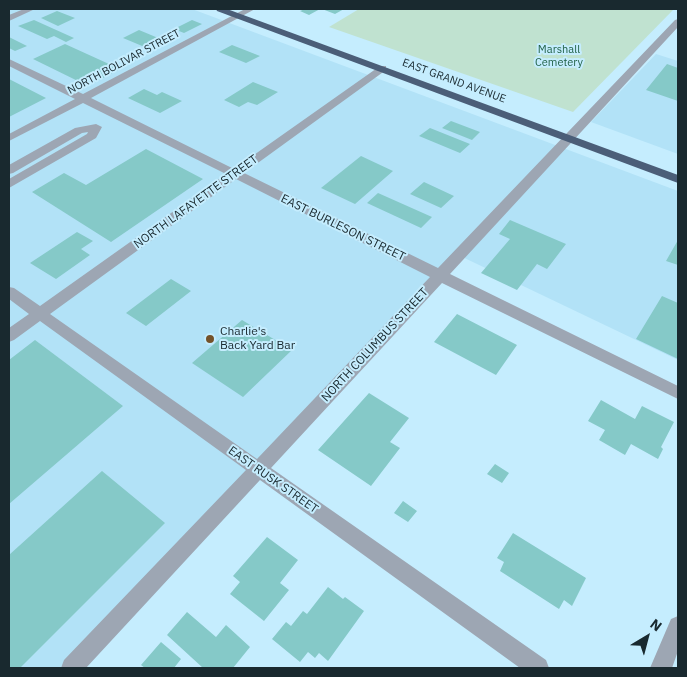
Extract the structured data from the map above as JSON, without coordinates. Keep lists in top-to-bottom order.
{
  "streets": {
    "highway": ["EAST GRAND AVENUE"],
    "street": [
      "NORTH BOLIVAR STREET",
      "NORTH LAFAYETTE STREET",
      "EAST BURLESON STREET",
      "NORTH COLUMBUS STREET",
      "EAST RUSK STREET"
    ]
  },
  "crossings": [
    ["NORTH BOLIVAR STREET", "EAST GRAND AVENUE"],
    ["NORTH BOLIVAR STREET", "EAST BURLESON STREET"],
    ["EAST GRAND AVENUE", "NORTH LAFAYETTE STREET"],
    ["EAST GRAND AVENUE", "NORTH COLUMBUS STREET"],
    ["NORTH LAFAYETTE STREET", "EAST BURLESON STREET"],
    ["NORTH LAFAYETTE STREET", "EAST RUSK STREET"],
    ["EAST BURLESON STREET", "NORTH COLUMBUS STREET"],
    ["NORTH COLUMBUS STREET", "EAST RUSK STREET"]
  ],
  "parks": ["Marshall Cemetery"],
  "places": ["Charlie's Back Yard Bar"],
  "north": "top right"
}
